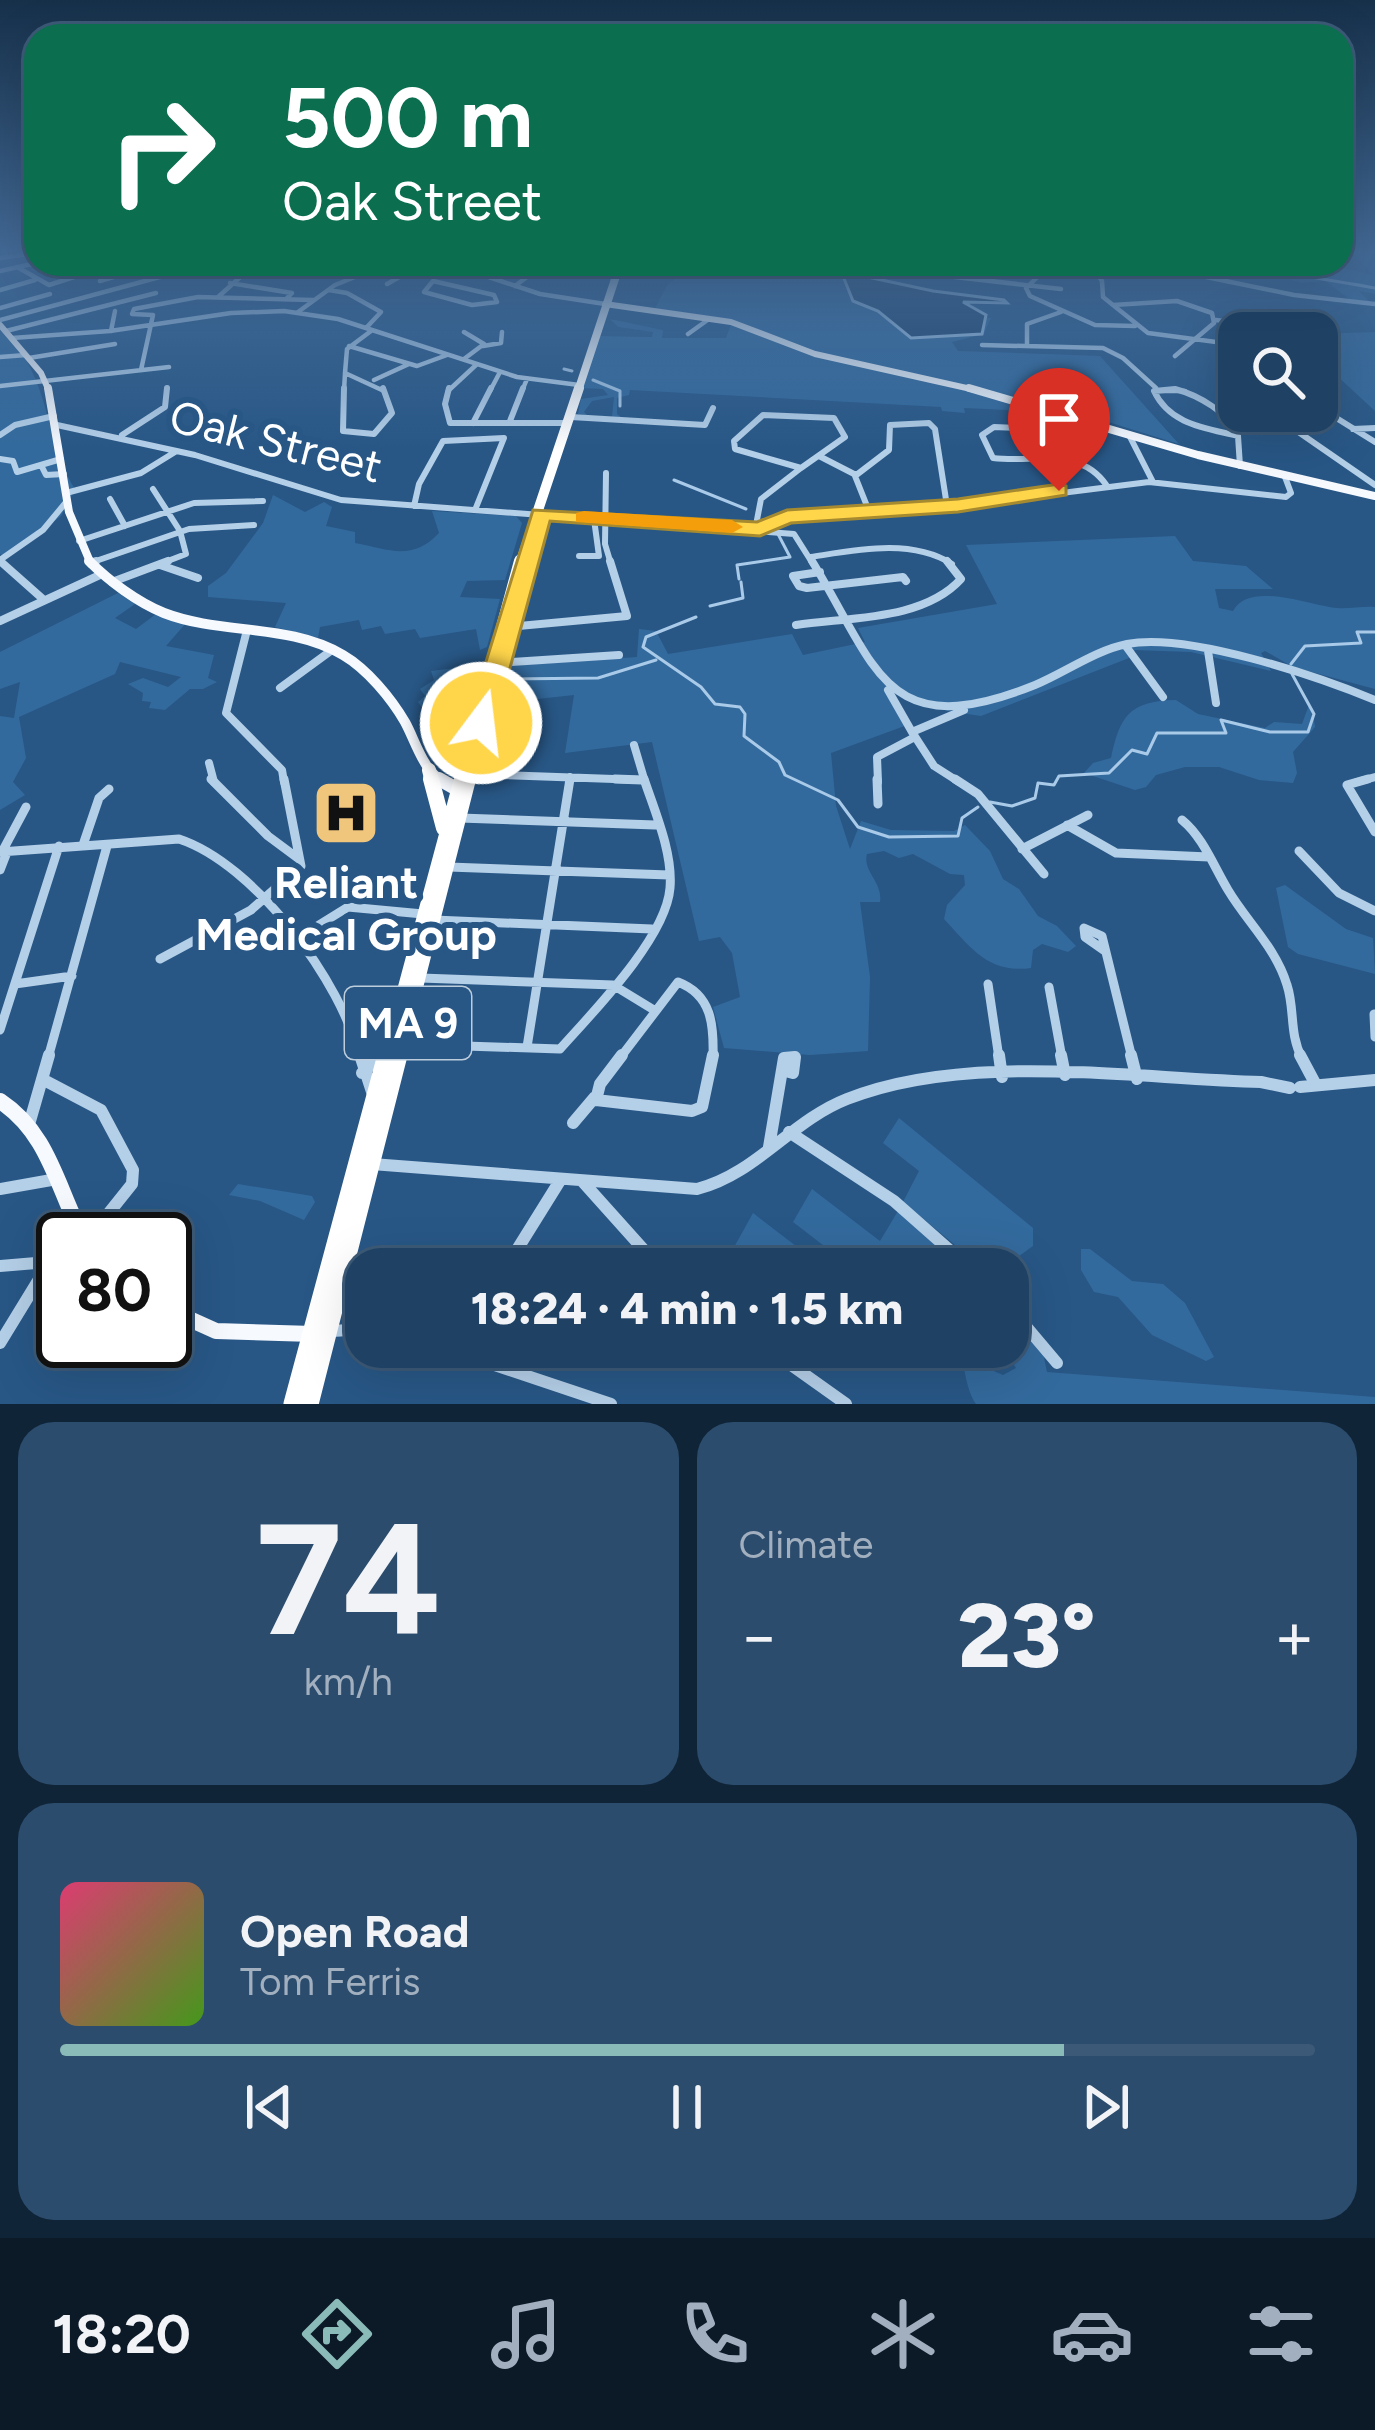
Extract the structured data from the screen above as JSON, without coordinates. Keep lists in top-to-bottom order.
{
  "streets": {
    "highway": ["MA 9"],
    "street": ["Oak Street"]
  },
  "crossings": [
    ["Oak Street", "MA 9"]
  ],
  "places": {
    "hospital": ["Reliant Medical Group"]
  },
  "page": {
    "turn": ["500 m", "Oak Street"],
    "limit": "80",
    "trip": "18:24 · 4 min · 1.5 km",
    "tile": [
      ["74", "km/h"],
      "Climate"
    ],
    "heat": ["−", "23°", "+"],
    "song": ["Open Road", "Tom Ferris"],
    "tabs": "18:20"
  }
}
